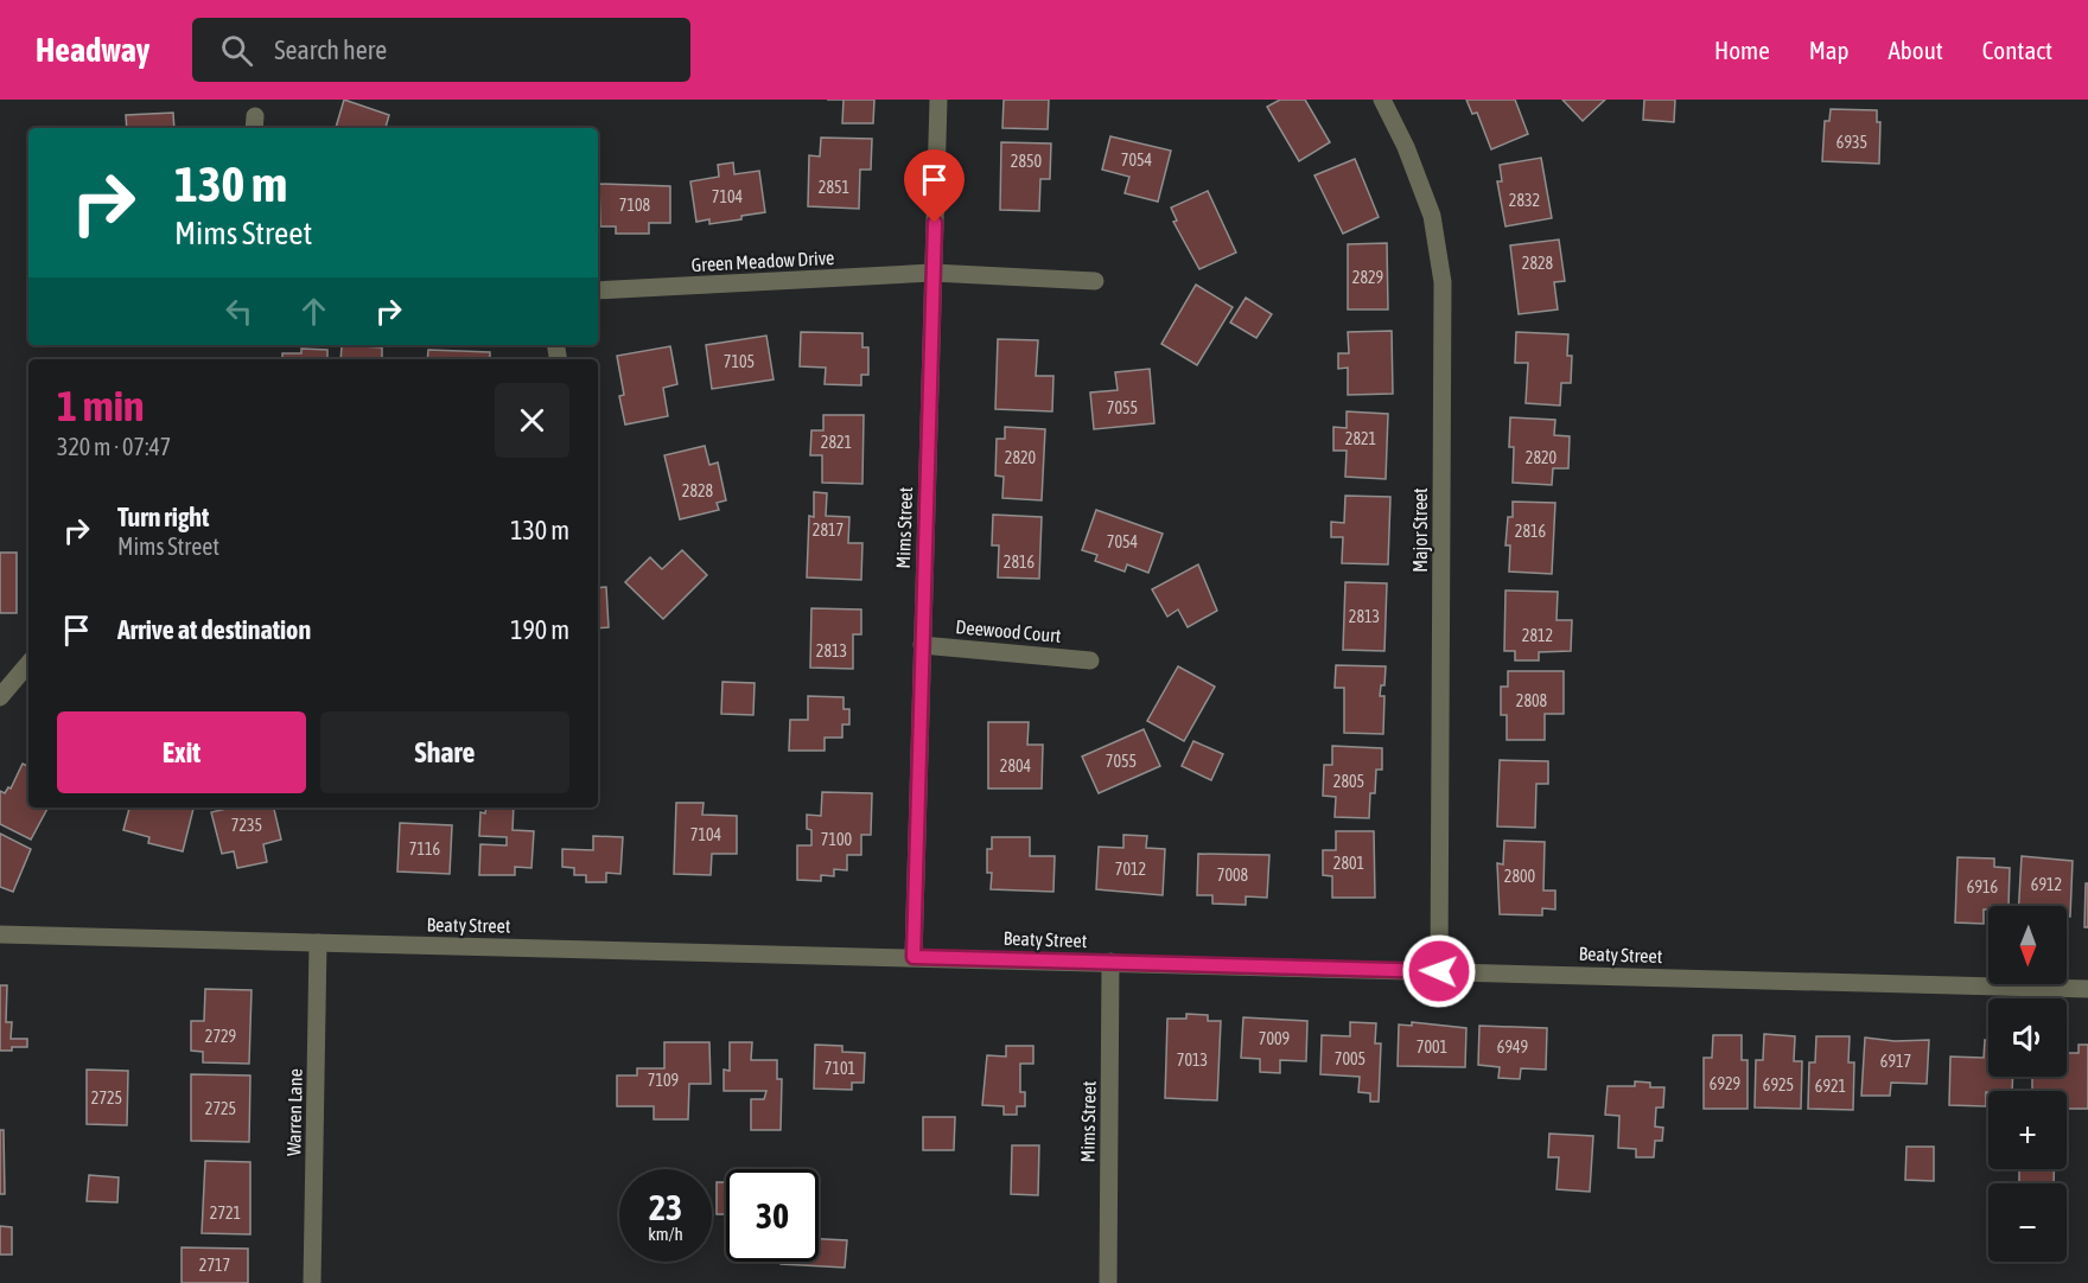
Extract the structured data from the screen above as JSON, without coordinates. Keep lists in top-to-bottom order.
{
  "streets": {
    "street": [
      "Green Meadow Drive",
      "Mims Street",
      "Major Street",
      "Deewood Court",
      "Beaty Street",
      "Warren Lane"
    ]
  },
  "crossings": [
    ["Green Meadow Drive", "Mims Street"],
    ["Mims Street", "Deewood Court"],
    ["Mims Street", "Beaty Street"],
    ["Major Street", "Beaty Street"],
    ["Beaty Street", "Warren Lane"]
  ],
  "house_numbers": [
    "6935",
    "7054",
    "2850",
    "2851",
    "7104",
    "2832",
    "7108",
    "2828",
    "2829",
    "7105",
    "7055",
    "2821",
    "2821",
    "2820",
    "2820",
    "2828",
    "2817",
    "2816",
    "7054",
    "2816",
    "2813",
    "2812",
    "2813",
    "2808",
    "7055",
    "2804",
    "2805",
    "7235",
    "7104",
    "7100",
    "7116",
    "2801",
    "7012",
    "7008",
    "2800",
    "6912",
    "6916",
    "2729",
    "7009",
    "7001",
    "6949",
    "7005",
    "7013",
    "6917",
    "7101",
    "7109",
    "6929",
    "6925",
    "6921",
    "2725",
    "2725",
    "2721",
    "2717"
  ],
  "north": "bottom",
  "page": {
    "header": "Headway",
    "search": "Search here",
    "nav": [
      "Home",
      "Map",
      "About",
      "Contact"
    ],
    "turn": ["130 m", "Mims Street"],
    "heading": ["1 min", "320 m · 07:47"],
    "list": [
      {
        "name": "Turn right",
        "note": "Mims Street",
        "value": "130 m"
      },
      {
        "name": "Arrive at destination",
        "value": "190 m"
      }
    ],
    "buttons": ["Exit", "Share"],
    "map_buttons": ["+", "−"],
    "speed": "23 km/h",
    "limit": "30"
  }
}
